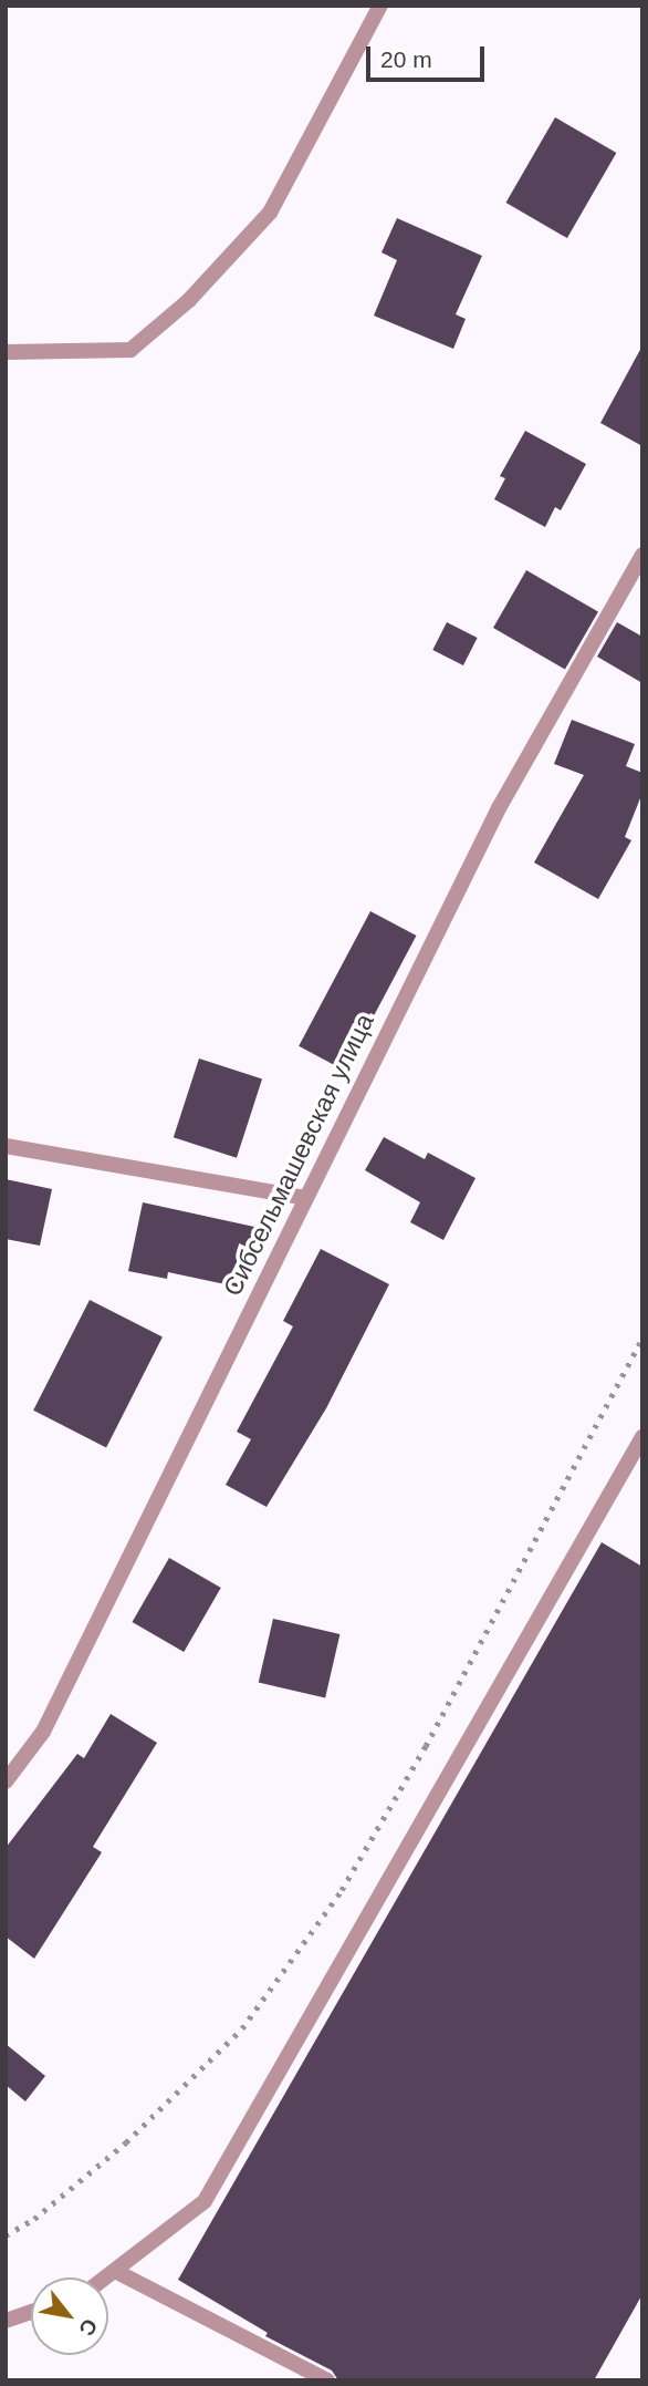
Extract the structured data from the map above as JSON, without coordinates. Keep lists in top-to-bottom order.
{
  "streets": {
    "street": ["Сибсельмашевская улица"]
  },
  "scale_bar": "20 m",
  "north": "bottom right"
}
